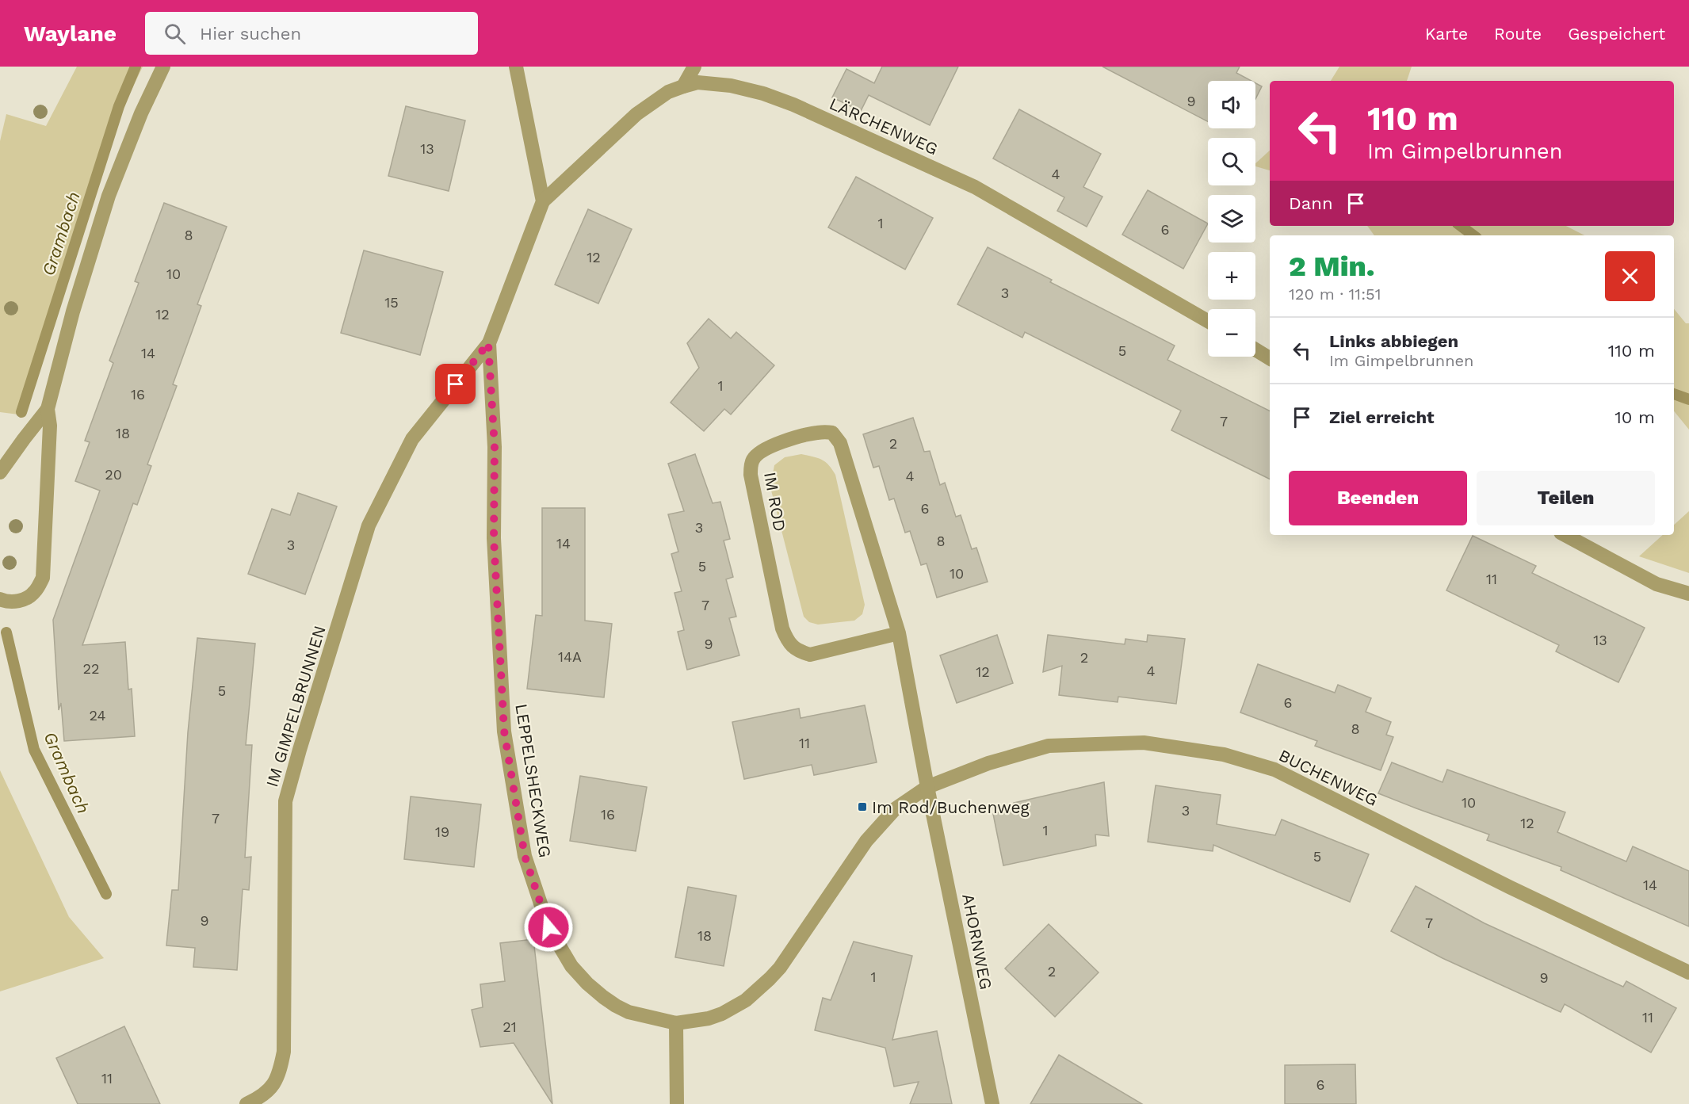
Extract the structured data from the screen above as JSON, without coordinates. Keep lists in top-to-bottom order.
{
  "streets": {
    "street": [
      "LÄRCHENWEG",
      "IM ROD",
      "IM GIMPELBRUNNEN",
      "BUCHENWEG",
      "LEPPELSHECKWEG",
      "AHORNWEG"
    ]
  },
  "crossings": [
    ["LÄRCHENWEG", "LEPPELSHECKWEG"],
    ["IM ROD", "BUCHENWEG"],
    ["IM ROD", "LEPPELSHECKWEG"],
    ["IM ROD", "AHORNWEG"],
    ["IM GIMPELBRUNNEN", "LEPPELSHECKWEG"],
    ["BUCHENWEG", "LEPPELSHECKWEG"],
    ["BUCHENWEG", "AHORNWEG"],
    ["LEPPELSHECKWEG", "AHORNWEG"]
  ],
  "water": ["Grambach"],
  "places": {
    "transit": ["Im Rod/Buchenweg"]
  },
  "house_numbers": [
    "9",
    "13",
    "4",
    "1",
    "6",
    "8",
    "12",
    "10",
    "3",
    "15",
    "12",
    "5",
    "14",
    "1",
    "16",
    "7",
    "18",
    "2",
    "20",
    "4",
    "6",
    "3",
    "8",
    "14",
    "3",
    "5",
    "10",
    "11",
    "7",
    "13",
    "9",
    "14A",
    "2",
    "22",
    "4",
    "12",
    "5",
    "6",
    "24",
    "8",
    "11",
    "10",
    "3",
    "16",
    "7",
    "12",
    "1",
    "19",
    "5",
    "14",
    "9",
    "7",
    "18",
    "2",
    "1",
    "9",
    "11",
    "21",
    "11",
    "6"
  ],
  "page": {
    "header": "Waylane",
    "search": "Hier suchen",
    "nav": ["Karte", "Route", "Gespeichert"],
    "map_buttons": ["+", "−"],
    "turn": ["110 m", "Im Gimpelbrunnen"],
    "then": "Dann",
    "heading": ["2 Min.", "120 m · 11:51"],
    "list": [
      {
        "name": "Links abbiegen",
        "note": "Im Gimpelbrunnen",
        "value": "110 m"
      },
      {
        "name": "Ziel erreicht",
        "value": "10 m"
      }
    ],
    "buttons": ["Beenden", "Teilen"]
  }
}
